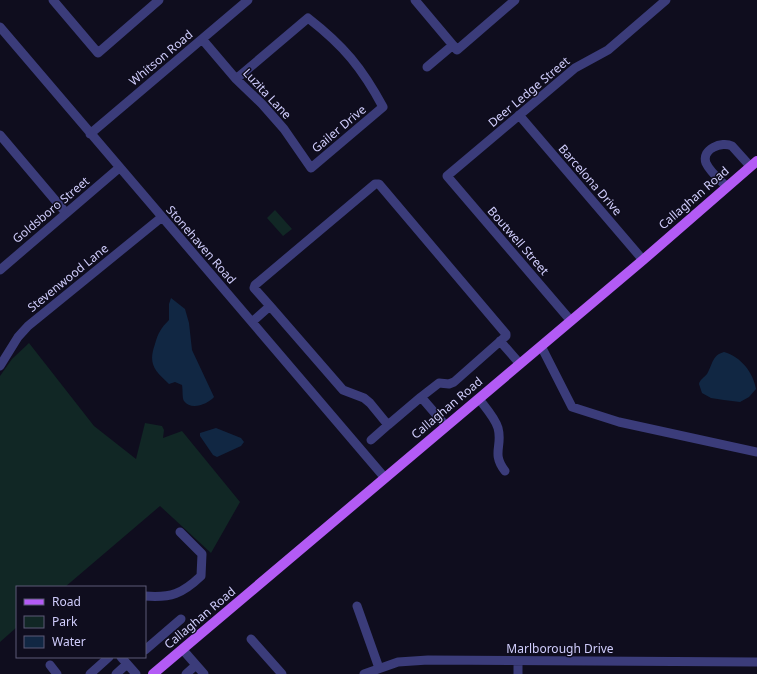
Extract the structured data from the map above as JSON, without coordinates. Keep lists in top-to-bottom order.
{
  "streets": {
    "main road": ["Callaghan Road"],
    "street": [
      "Whitson Road",
      "Deer Ledge Street",
      "Luzita Lane",
      "Gailer Drive",
      "Barcelona Drive",
      "Goldsboro Street",
      "Boutwell Street",
      "Stonehaven Road",
      "Stevenwood Lane",
      "Marlborough Drive"
    ]
  },
  "crossings": [
    ["Whitson Road", "Luzita Lane"],
    ["Whitson Road", "Stonehaven Road"],
    ["Deer Ledge Street", "Barcelona Drive"],
    ["Deer Ledge Street", "Boutwell Street"],
    ["Luzita Lane", "Gailer Drive"],
    ["Barcelona Drive", "Callaghan Road"],
    ["Callaghan Road", "Boutwell Street"],
    ["Callaghan Road", "Stonehaven Road"],
    ["Goldsboro Street", "Stonehaven Road"],
    ["Stonehaven Road", "Stevenwood Lane"]
  ],
  "legend": ["Road", "Park", "Water"]
}
